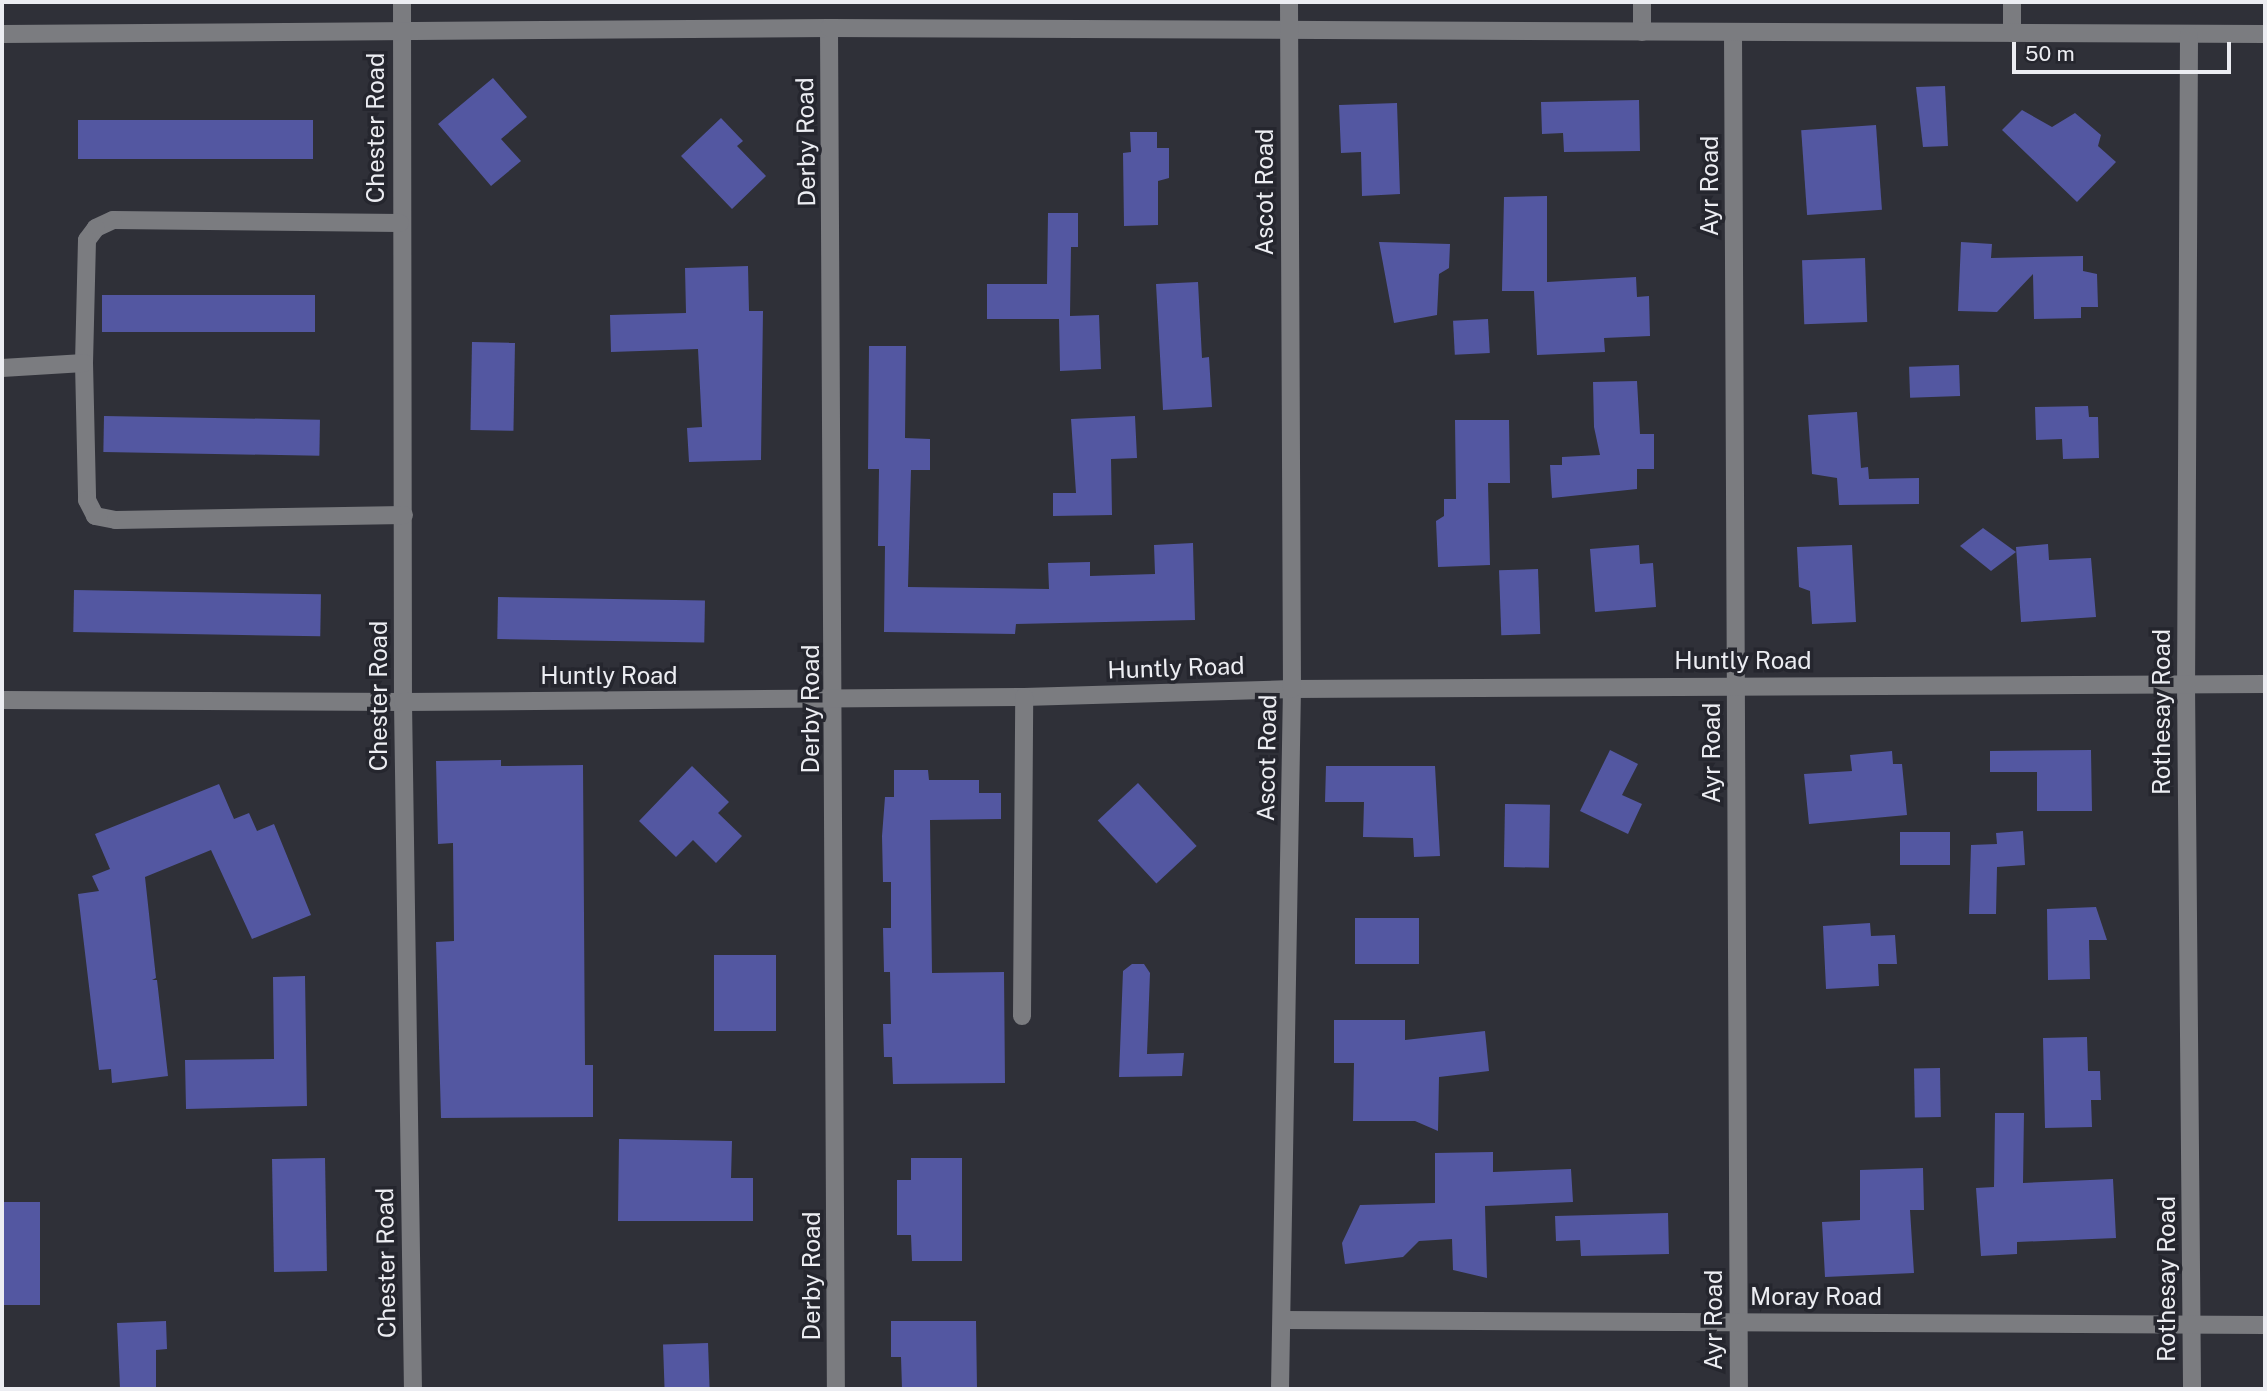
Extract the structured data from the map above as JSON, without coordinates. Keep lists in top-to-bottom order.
{
  "streets": {
    "street": [
      "Chester Road",
      "Derby Road",
      "Ayr Road",
      "Ascot Road",
      "Huntly Road",
      "Rothesay Road",
      "Moray Road"
    ]
  },
  "crossings": [
    ["Chester Road", "Huntly Road"],
    ["Derby Road", "Huntly Road"],
    ["Ayr Road", "Huntly Road"],
    ["Ayr Road", "Moray Road"],
    ["Ascot Road", "Huntly Road"],
    ["Ascot Road", "Moray Road"],
    ["Huntly Road", "Rothesay Road"],
    ["Rothesay Road", "Moray Road"]
  ],
  "scale_bar": "50 m"
}
